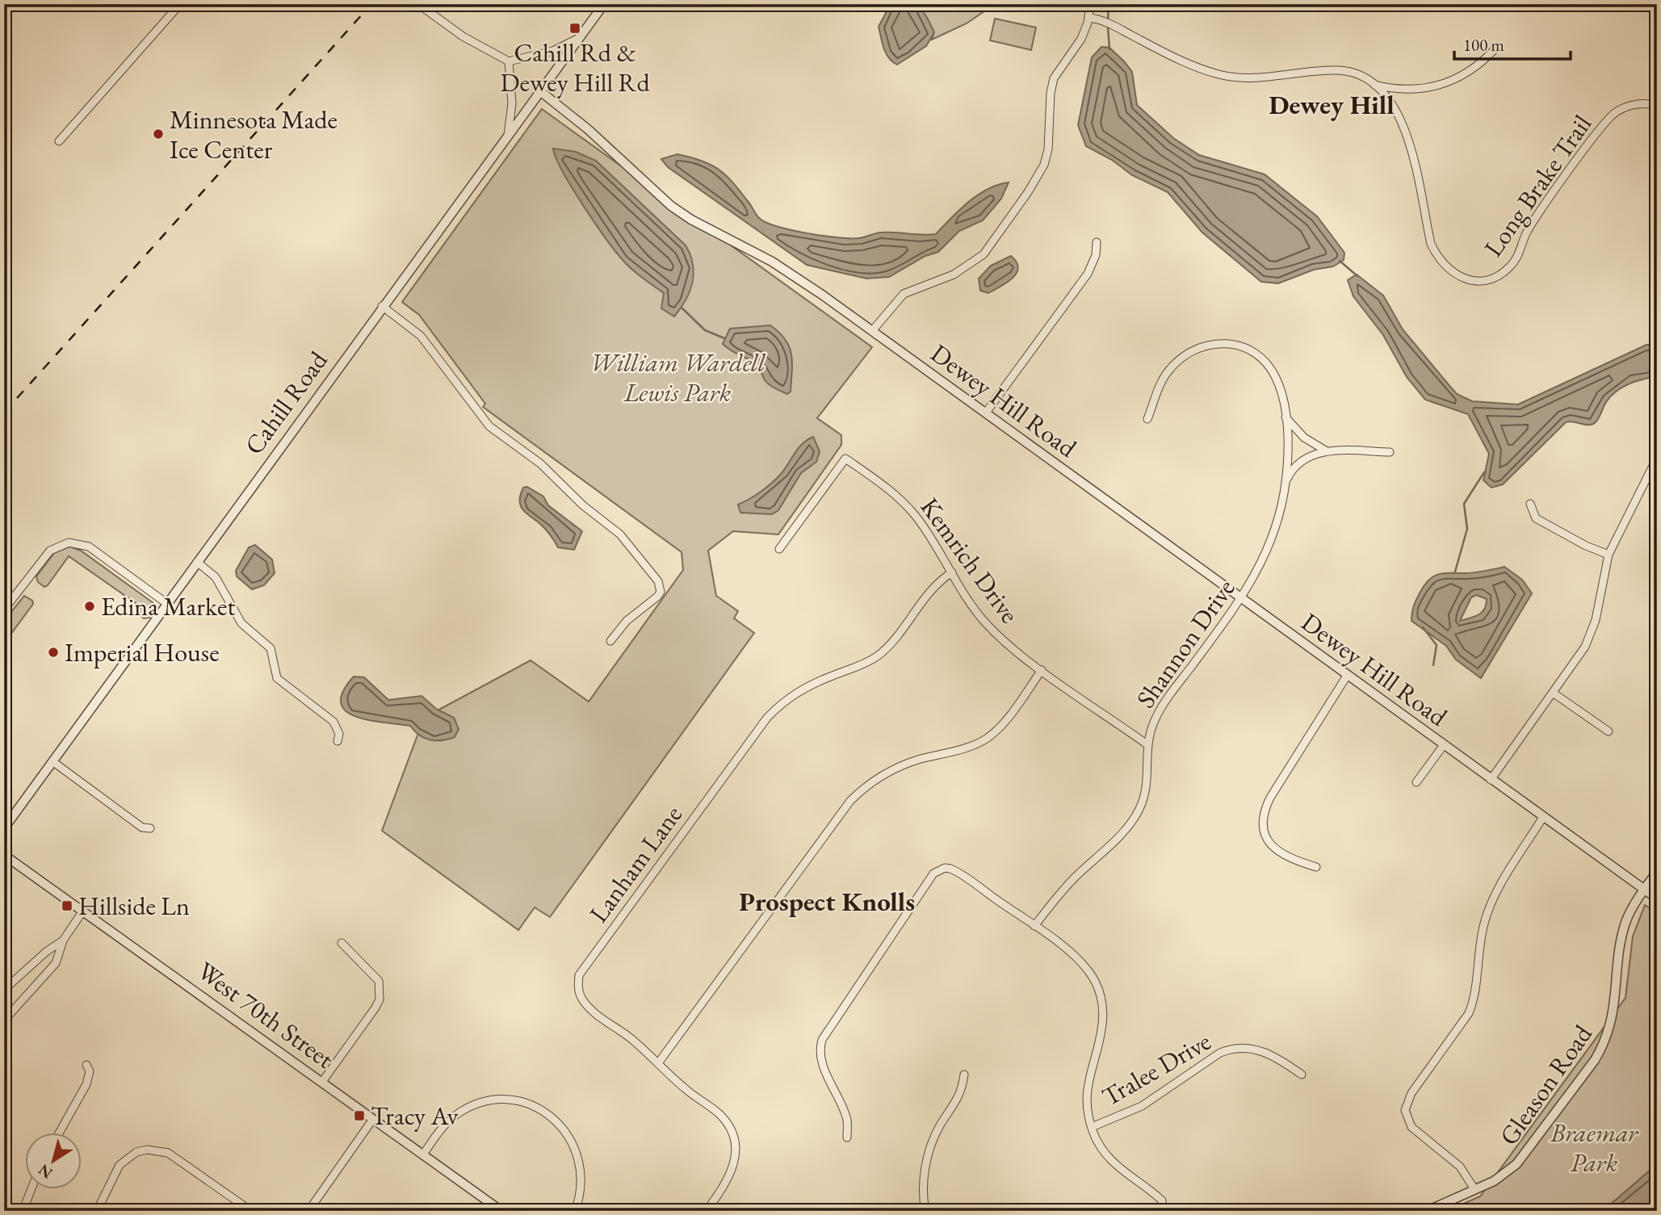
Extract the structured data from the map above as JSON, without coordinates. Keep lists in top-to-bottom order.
{
  "streets": {
    "street": [
      "Long Brake Trail",
      "Dewey Hill Road",
      "Cahill Road",
      "Kemrich Drive",
      "Shannon Drive",
      "Lanham Lane",
      "West 70th Street",
      "Tralee Drive",
      "Gleason Road"
    ]
  },
  "crossings": [
    ["Dewey Hill Road", "Cahill Road"],
    ["Dewey Hill Road", "Shannon Drive"],
    ["Dewey Hill Road", "Gleason Road"],
    ["Kemrich Drive", "Shannon Drive"],
    ["Kemrich Drive", "Lanham Lane"]
  ],
  "districts": ["Dewey Hill", "Prospect Knolls"],
  "parks": ["William Wardell Lewis Park", "Braemar Park"],
  "places": {
    "transit": ["Cahill Rd & Dewey Hill Rd", "Hillside Ln", "Tracy Av"],
    "other": ["Minnesota Made Ice Center", "Edina Market", "Imperial House"]
  },
  "scale_bar": "100 m",
  "north": "bottom left"
}
